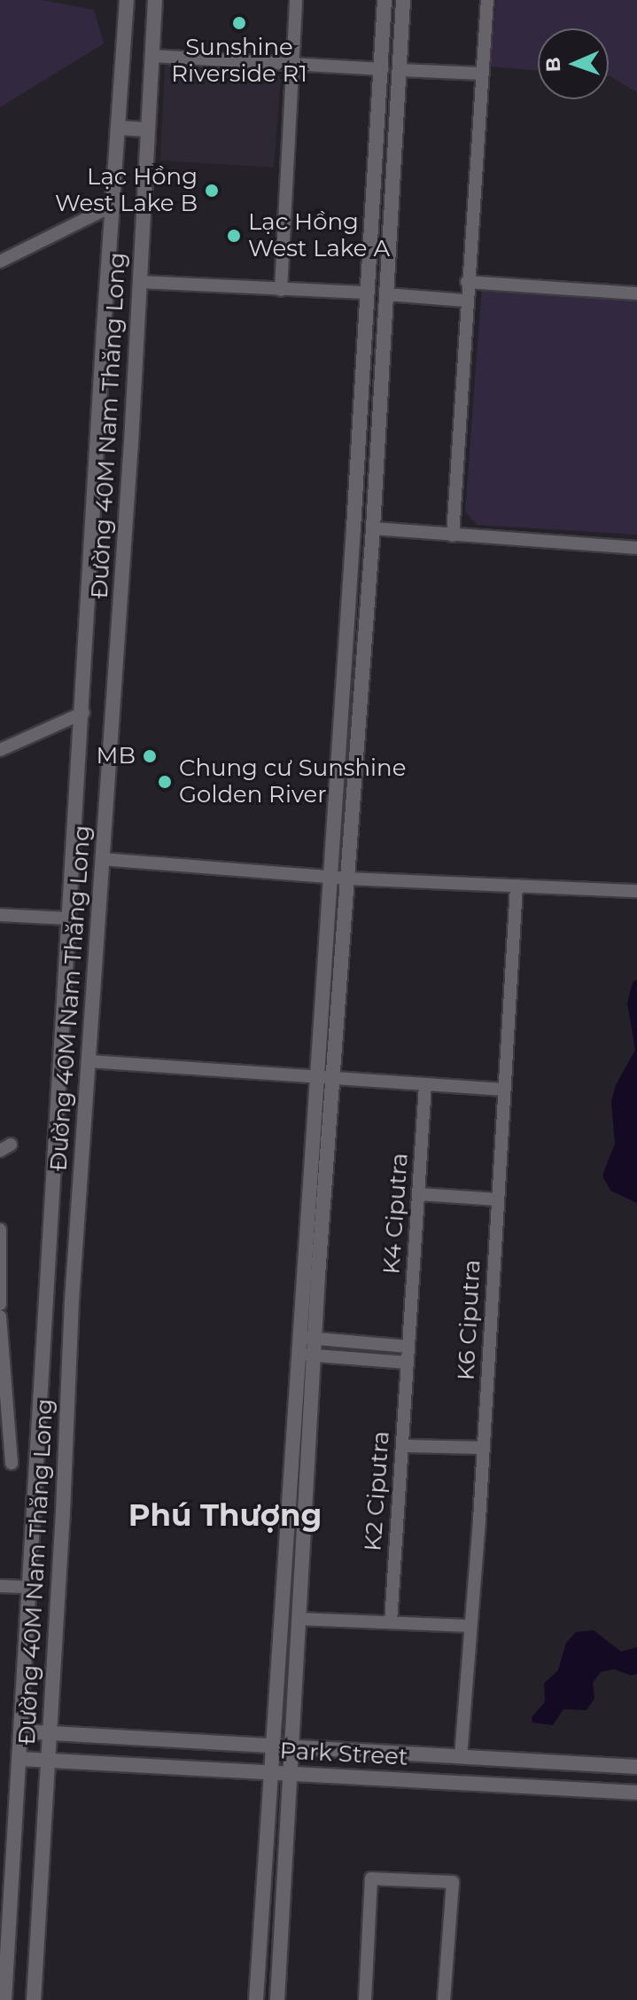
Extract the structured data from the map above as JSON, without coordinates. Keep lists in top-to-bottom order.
{
  "streets": {
    "street": [
      "Đường 40M Nam Thăng Long",
      "K4 Ciputra",
      "K6 Ciputra",
      "K2 Ciputra",
      "Park Street"
    ]
  },
  "crossings": [
    ["Đường 40M Nam Thăng Long", "Park Street"],
    ["K4 Ciputra", "K2 Ciputra"],
    ["K6 Ciputra", "Park Street"]
  ],
  "districts": ["Phú Thượng"],
  "places": [
    "Sunshine Riverside R1",
    "Lạc Hồng West Lake B",
    "Lạc Hồng West Lake A",
    "MB",
    "Chung cư Sunshine Golden River"
  ],
  "north": "left"
}
